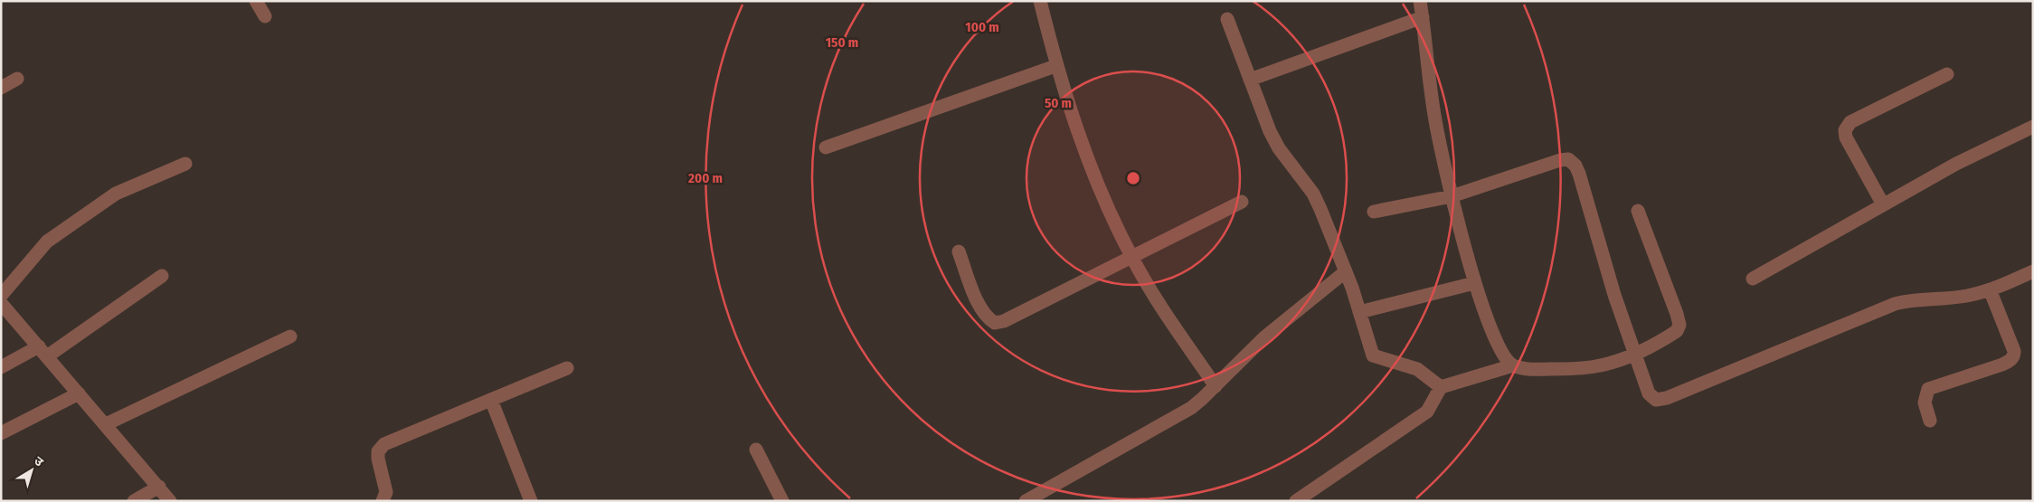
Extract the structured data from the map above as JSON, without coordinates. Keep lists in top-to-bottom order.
{
  "north": "top right",
  "rings": [
    "100 m",
    "150 m",
    "50 m",
    "200 m"
  ]
}
